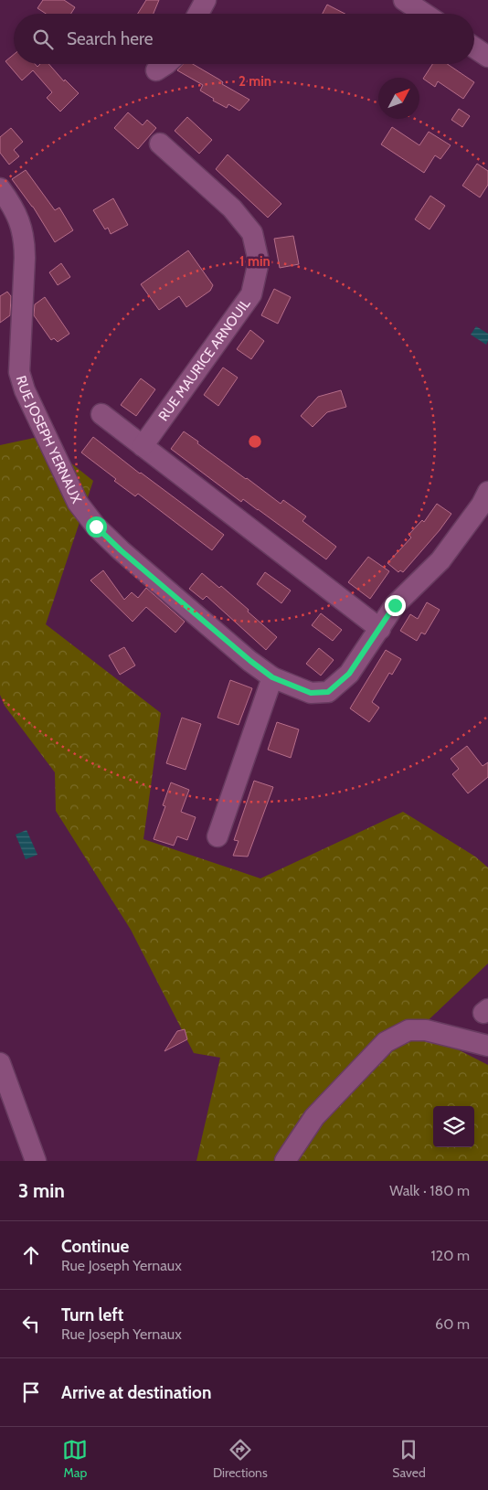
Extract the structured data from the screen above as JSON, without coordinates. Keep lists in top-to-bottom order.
{
  "streets": {
    "street": ["RUE MAURICE ARNOUIL", "RUE JOSEPH YERNAUX"]
  },
  "north": "top right",
  "page": {
    "search": "Search here",
    "heading": ["3 min", "Walk · 180 m"],
    "list": [
      ["Continue", "Rue Joseph Yernaux", "120 m"],
      ["Turn left", "Rue Joseph Yernaux", "60 m"],
      "Arrive at destination"
    ],
    "nav": ["Map", "Directions", "Saved"]
  },
  "rings": ["2 min", "1 min"]
}
